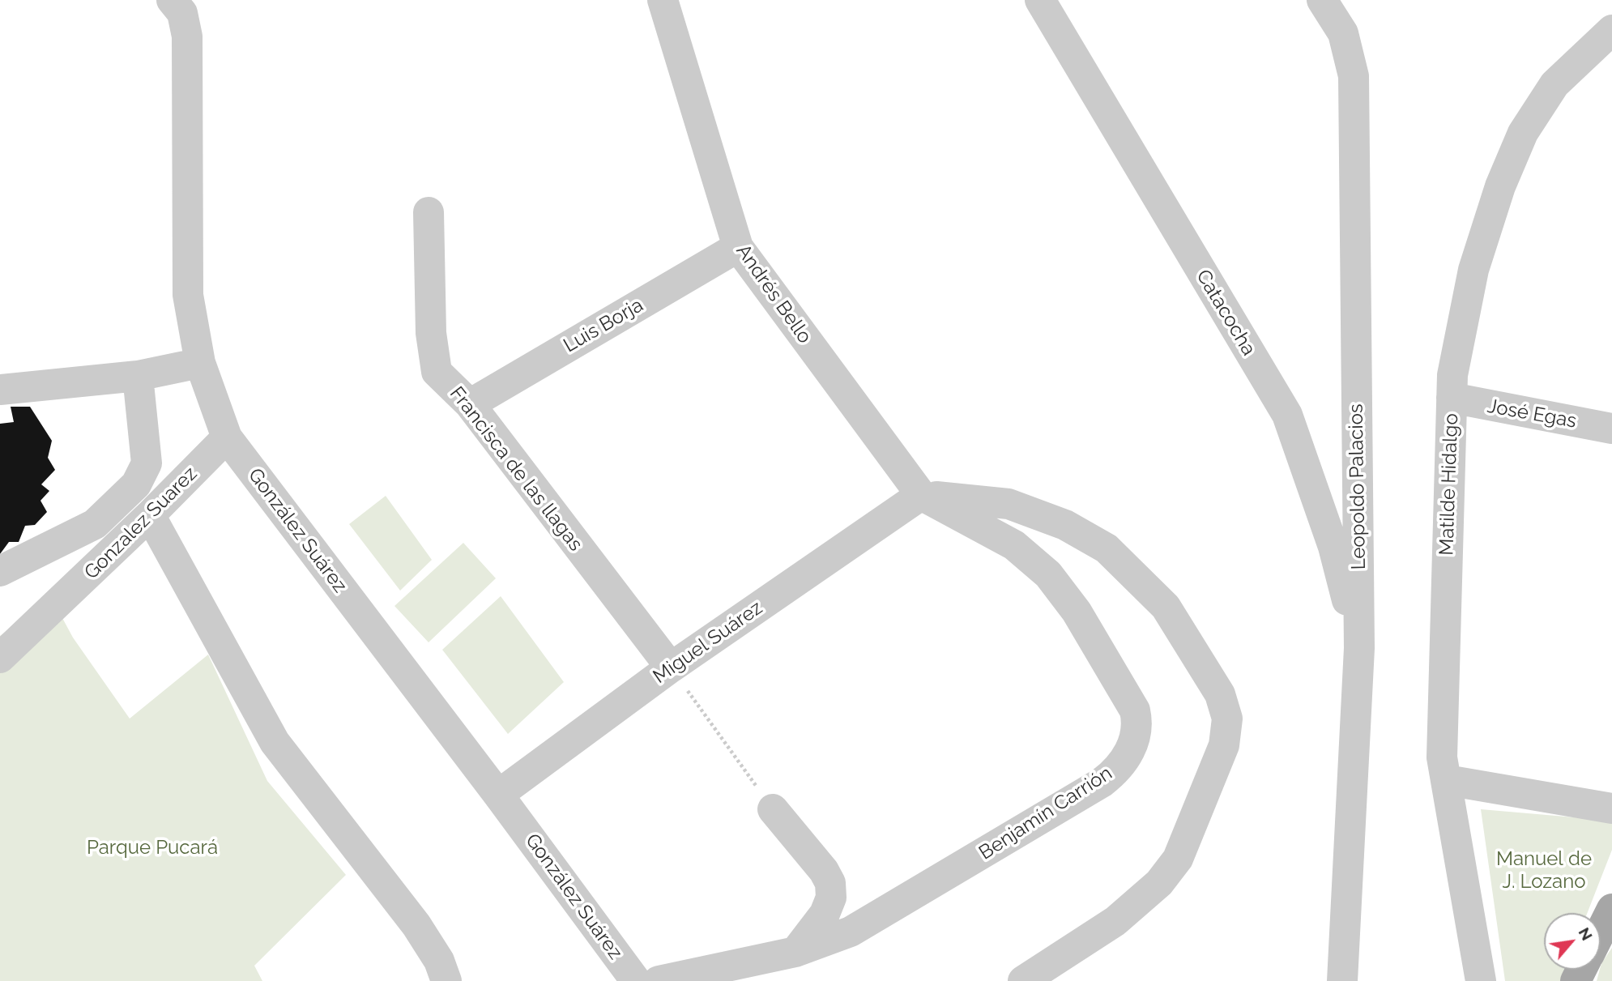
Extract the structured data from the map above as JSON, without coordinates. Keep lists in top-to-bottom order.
{
  "streets": {
    "street": [
      "Andrés Bello",
      "Catacocha",
      "Luis Borja",
      "José Egas",
      "Francisca de las llagas",
      "Matilde Hidalgo",
      "Leopoldo Palacios",
      "Gonzalez Suarez",
      "González Suárez",
      "Miguel Suárez",
      "Benjamín Carrión"
    ]
  },
  "crossings": [
    ["Andrés Bello", "Luis Borja"],
    ["Andrés Bello", "Miguel Suárez"],
    ["Andrés Bello", "Benjamín Carrión"],
    ["Catacocha", "Leopoldo Palacios"],
    ["Luis Borja", "Francisca de las llagas"],
    ["José Egas", "Matilde Hidalgo"],
    ["Francisca de las llagas", "Miguel Suárez"],
    ["Gonzalez Suarez", "González Suárez"],
    ["González Suárez", "Miguel Suárez"],
    ["Miguel Suárez", "Benjamín Carrión"]
  ],
  "parks": ["Parque Pucará", "Manuel de J. Lozano"],
  "north": "top right"
}
